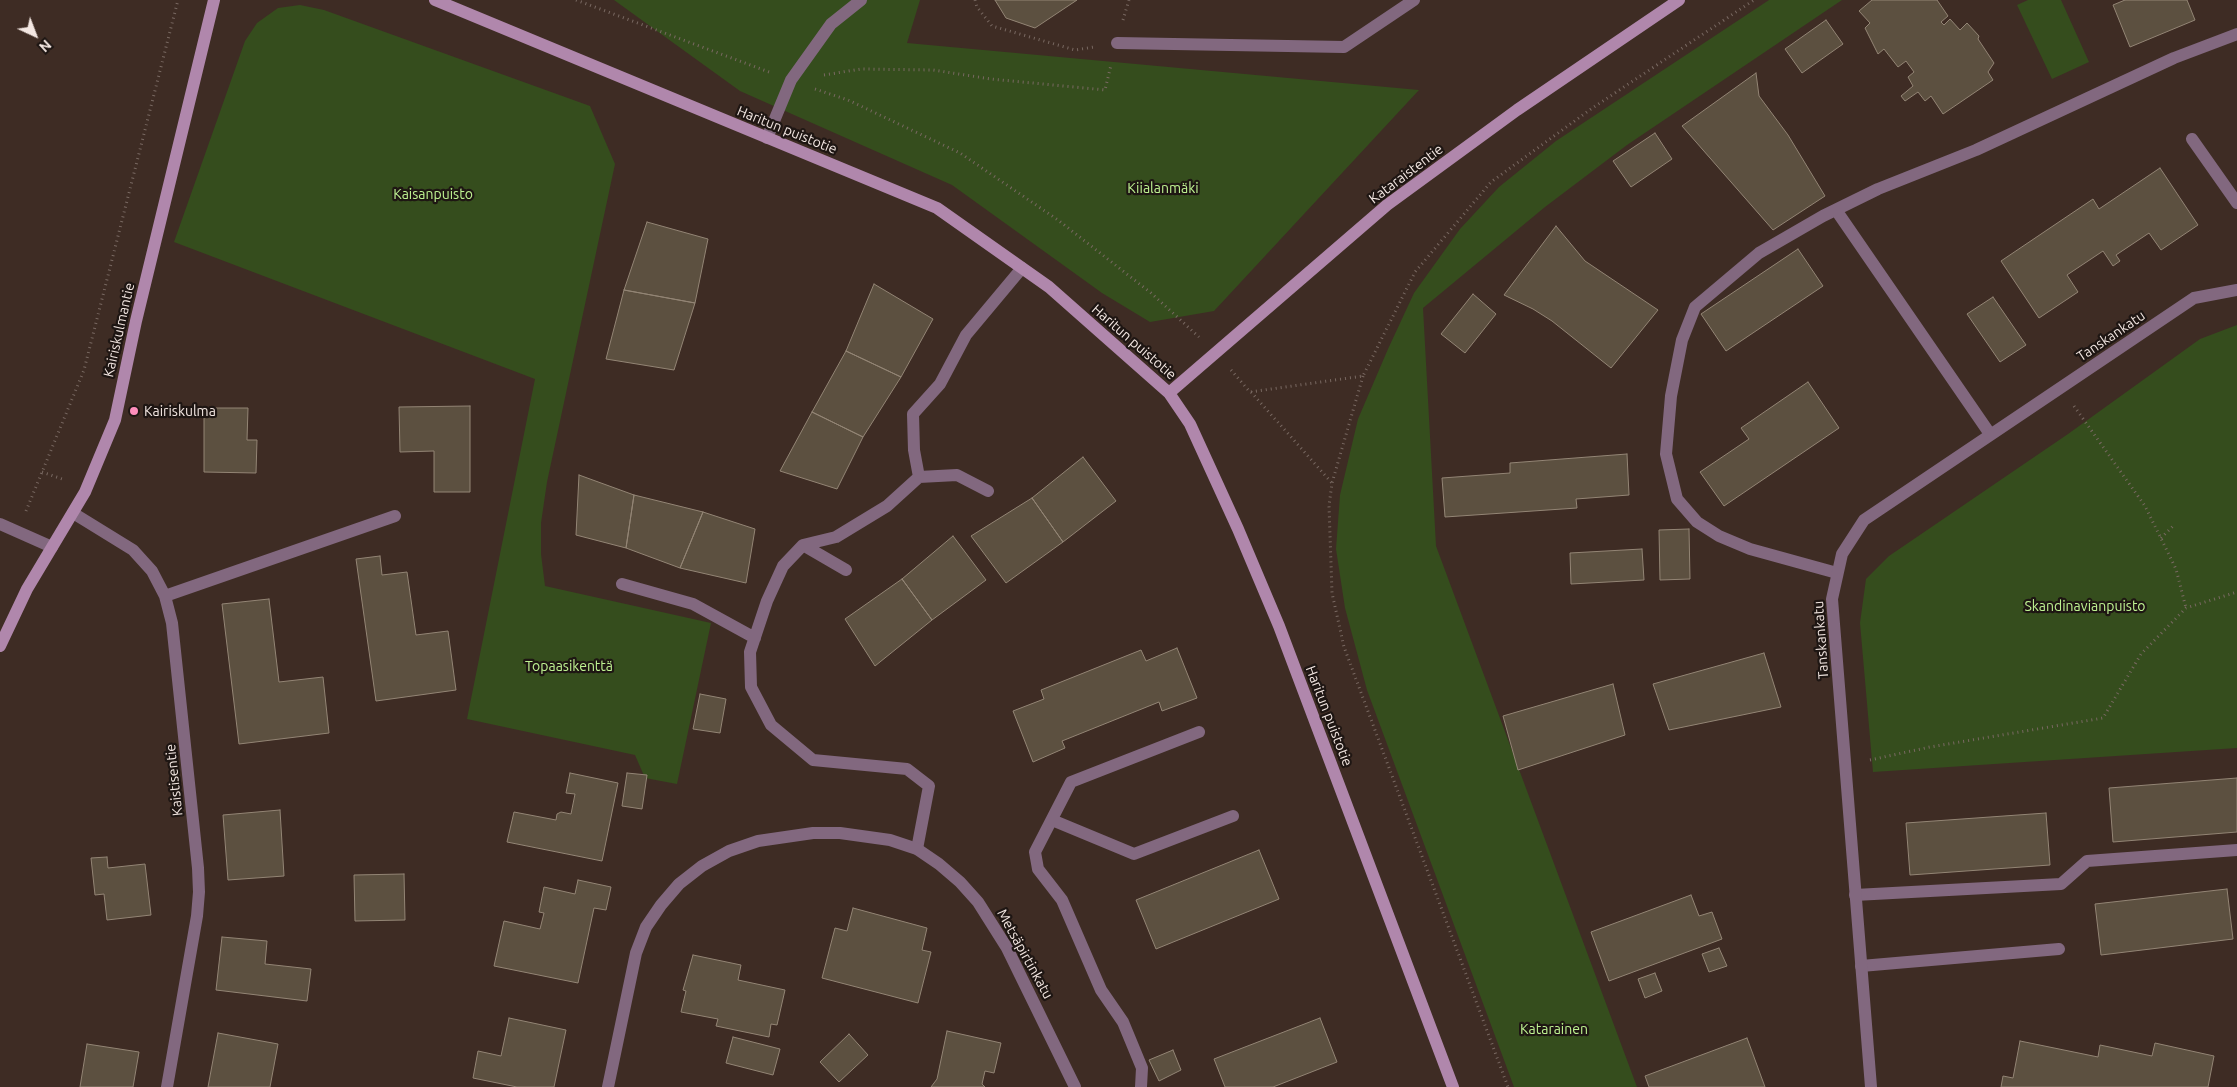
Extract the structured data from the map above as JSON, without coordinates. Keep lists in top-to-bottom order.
{
  "streets": {
    "street": [
      "Haritun puistotie",
      "Kataraistentie",
      "Kairiskulmantie",
      "Tanskankatu",
      "Kaistisentie",
      "Metsäpirtinkatu"
    ]
  },
  "crossings": [
    ["Haritun puistotie", "Kataraistentie"],
    ["Kairiskulmantie", "Kaistisentie"]
  ],
  "parks": [
    "Kiialanmäki",
    "Kaisanpuisto",
    "Skandinavianpuisto",
    "Topaasikenttä",
    "Katarainen"
  ],
  "places": ["Kairiskulma"],
  "north": "bottom right"
}
